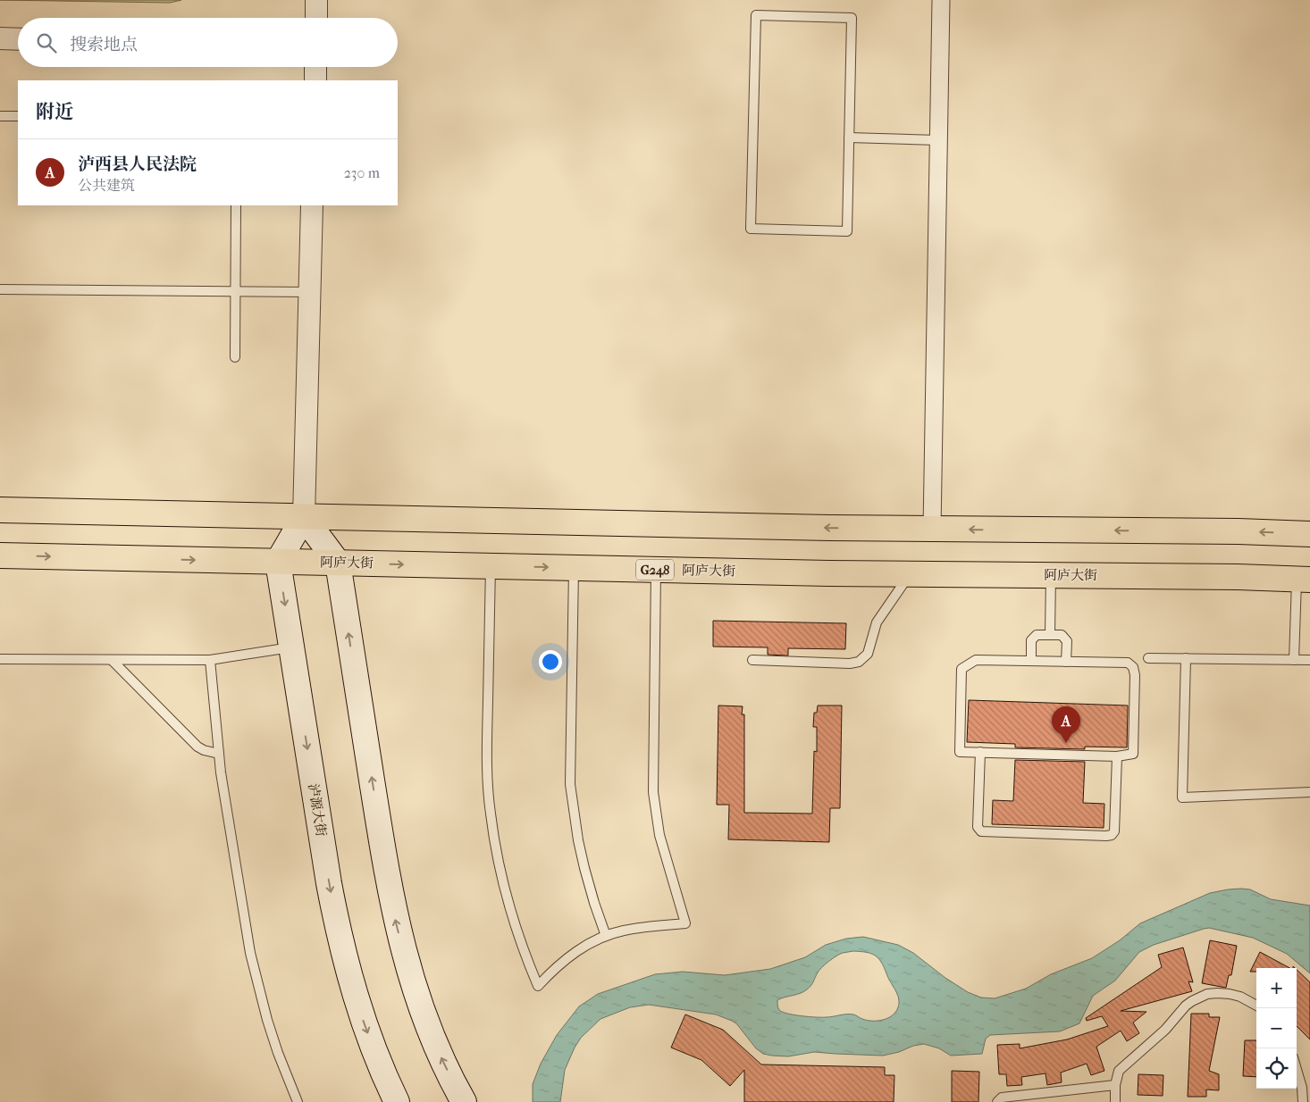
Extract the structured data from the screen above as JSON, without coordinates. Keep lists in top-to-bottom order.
{
  "streets": {
    "highway": ["阿庐大街", "G248"],
    "main road": ["泸源大街"]
  },
  "crossings": [
    ["阿庐大街", "泸源大街"]
  ],
  "page": {
    "search": "搜索地点",
    "heading": "附近",
    "list": [
      {
        "mark": "A",
        "name": "泸西县人民法院",
        "note": "公共建筑",
        "value": "230 m"
      }
    ],
    "pins": "A",
    "map_buttons": ["+", "−"]
  }
}
